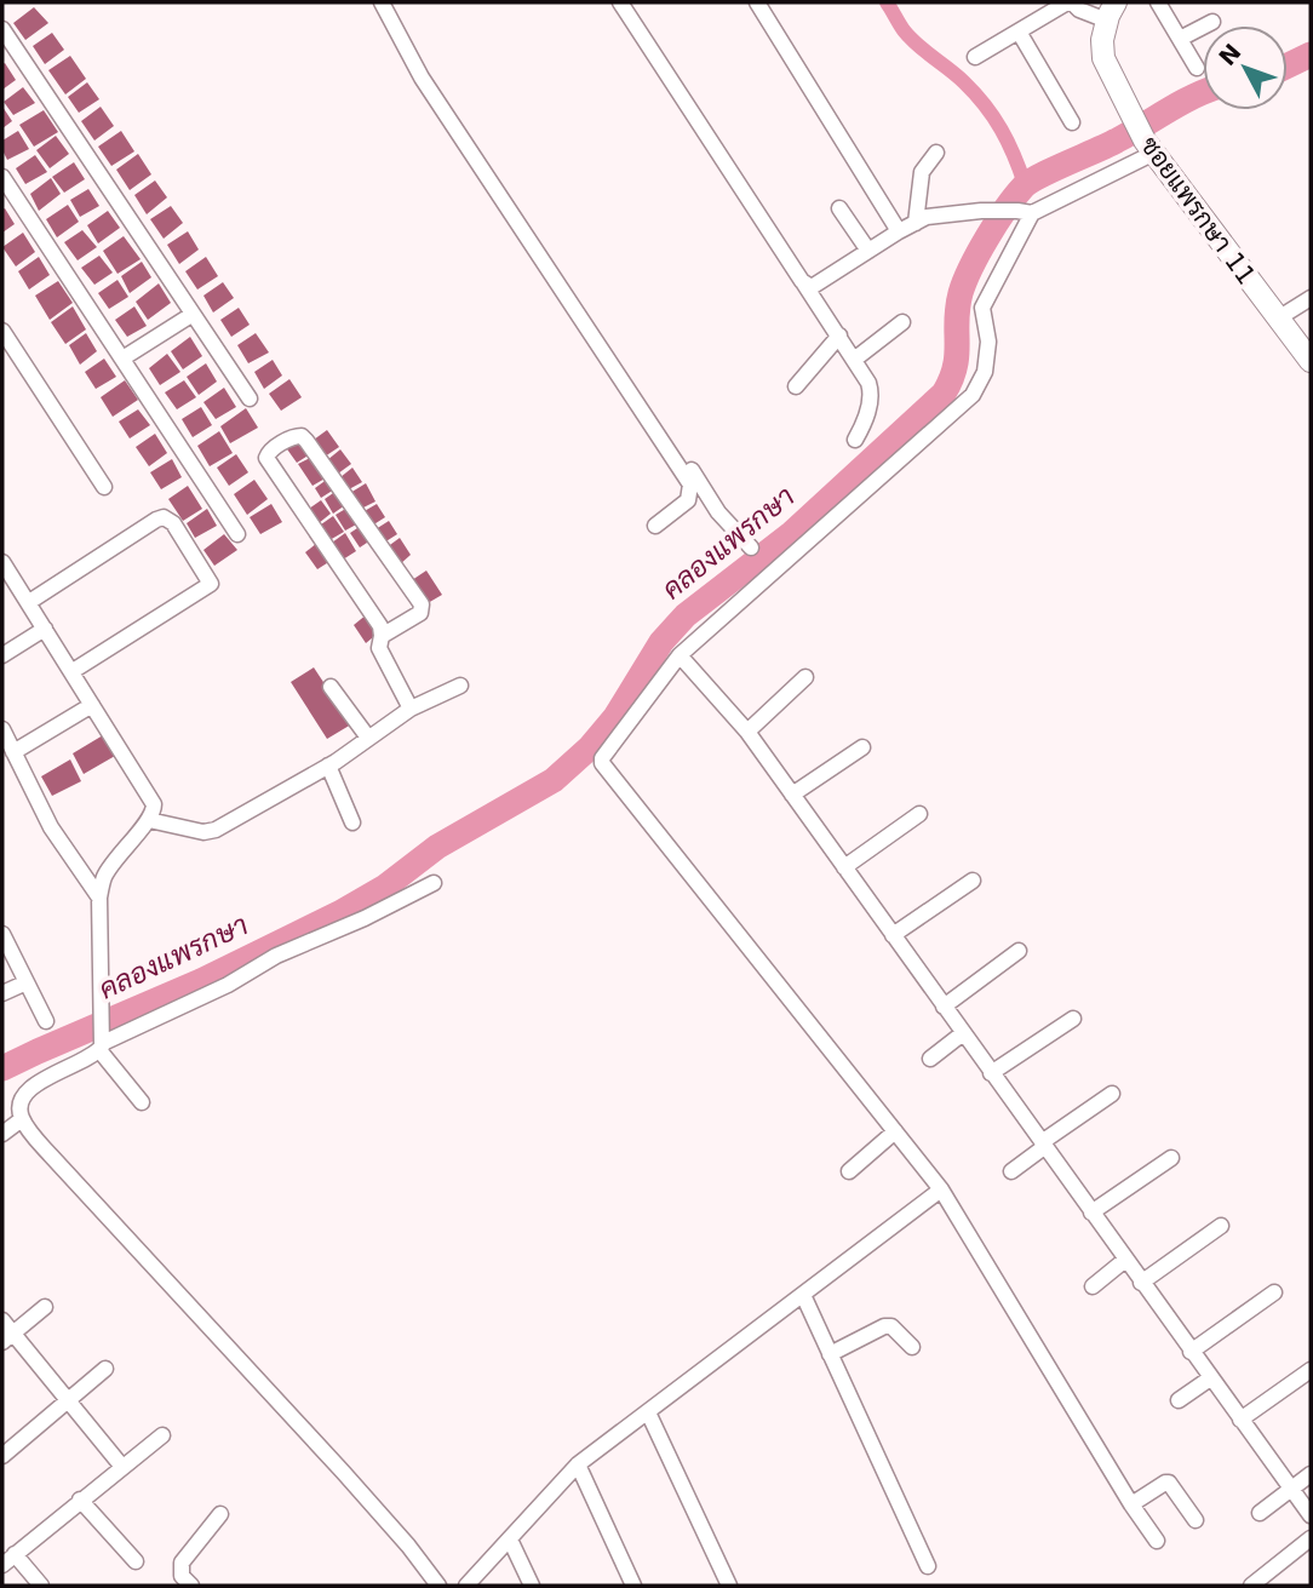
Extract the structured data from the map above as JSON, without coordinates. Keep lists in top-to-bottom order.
{
  "streets": {
    "street": ["ซอยแพรกษา 11"]
  },
  "water": ["คลองแพรกษา"],
  "north": "top left"
}
